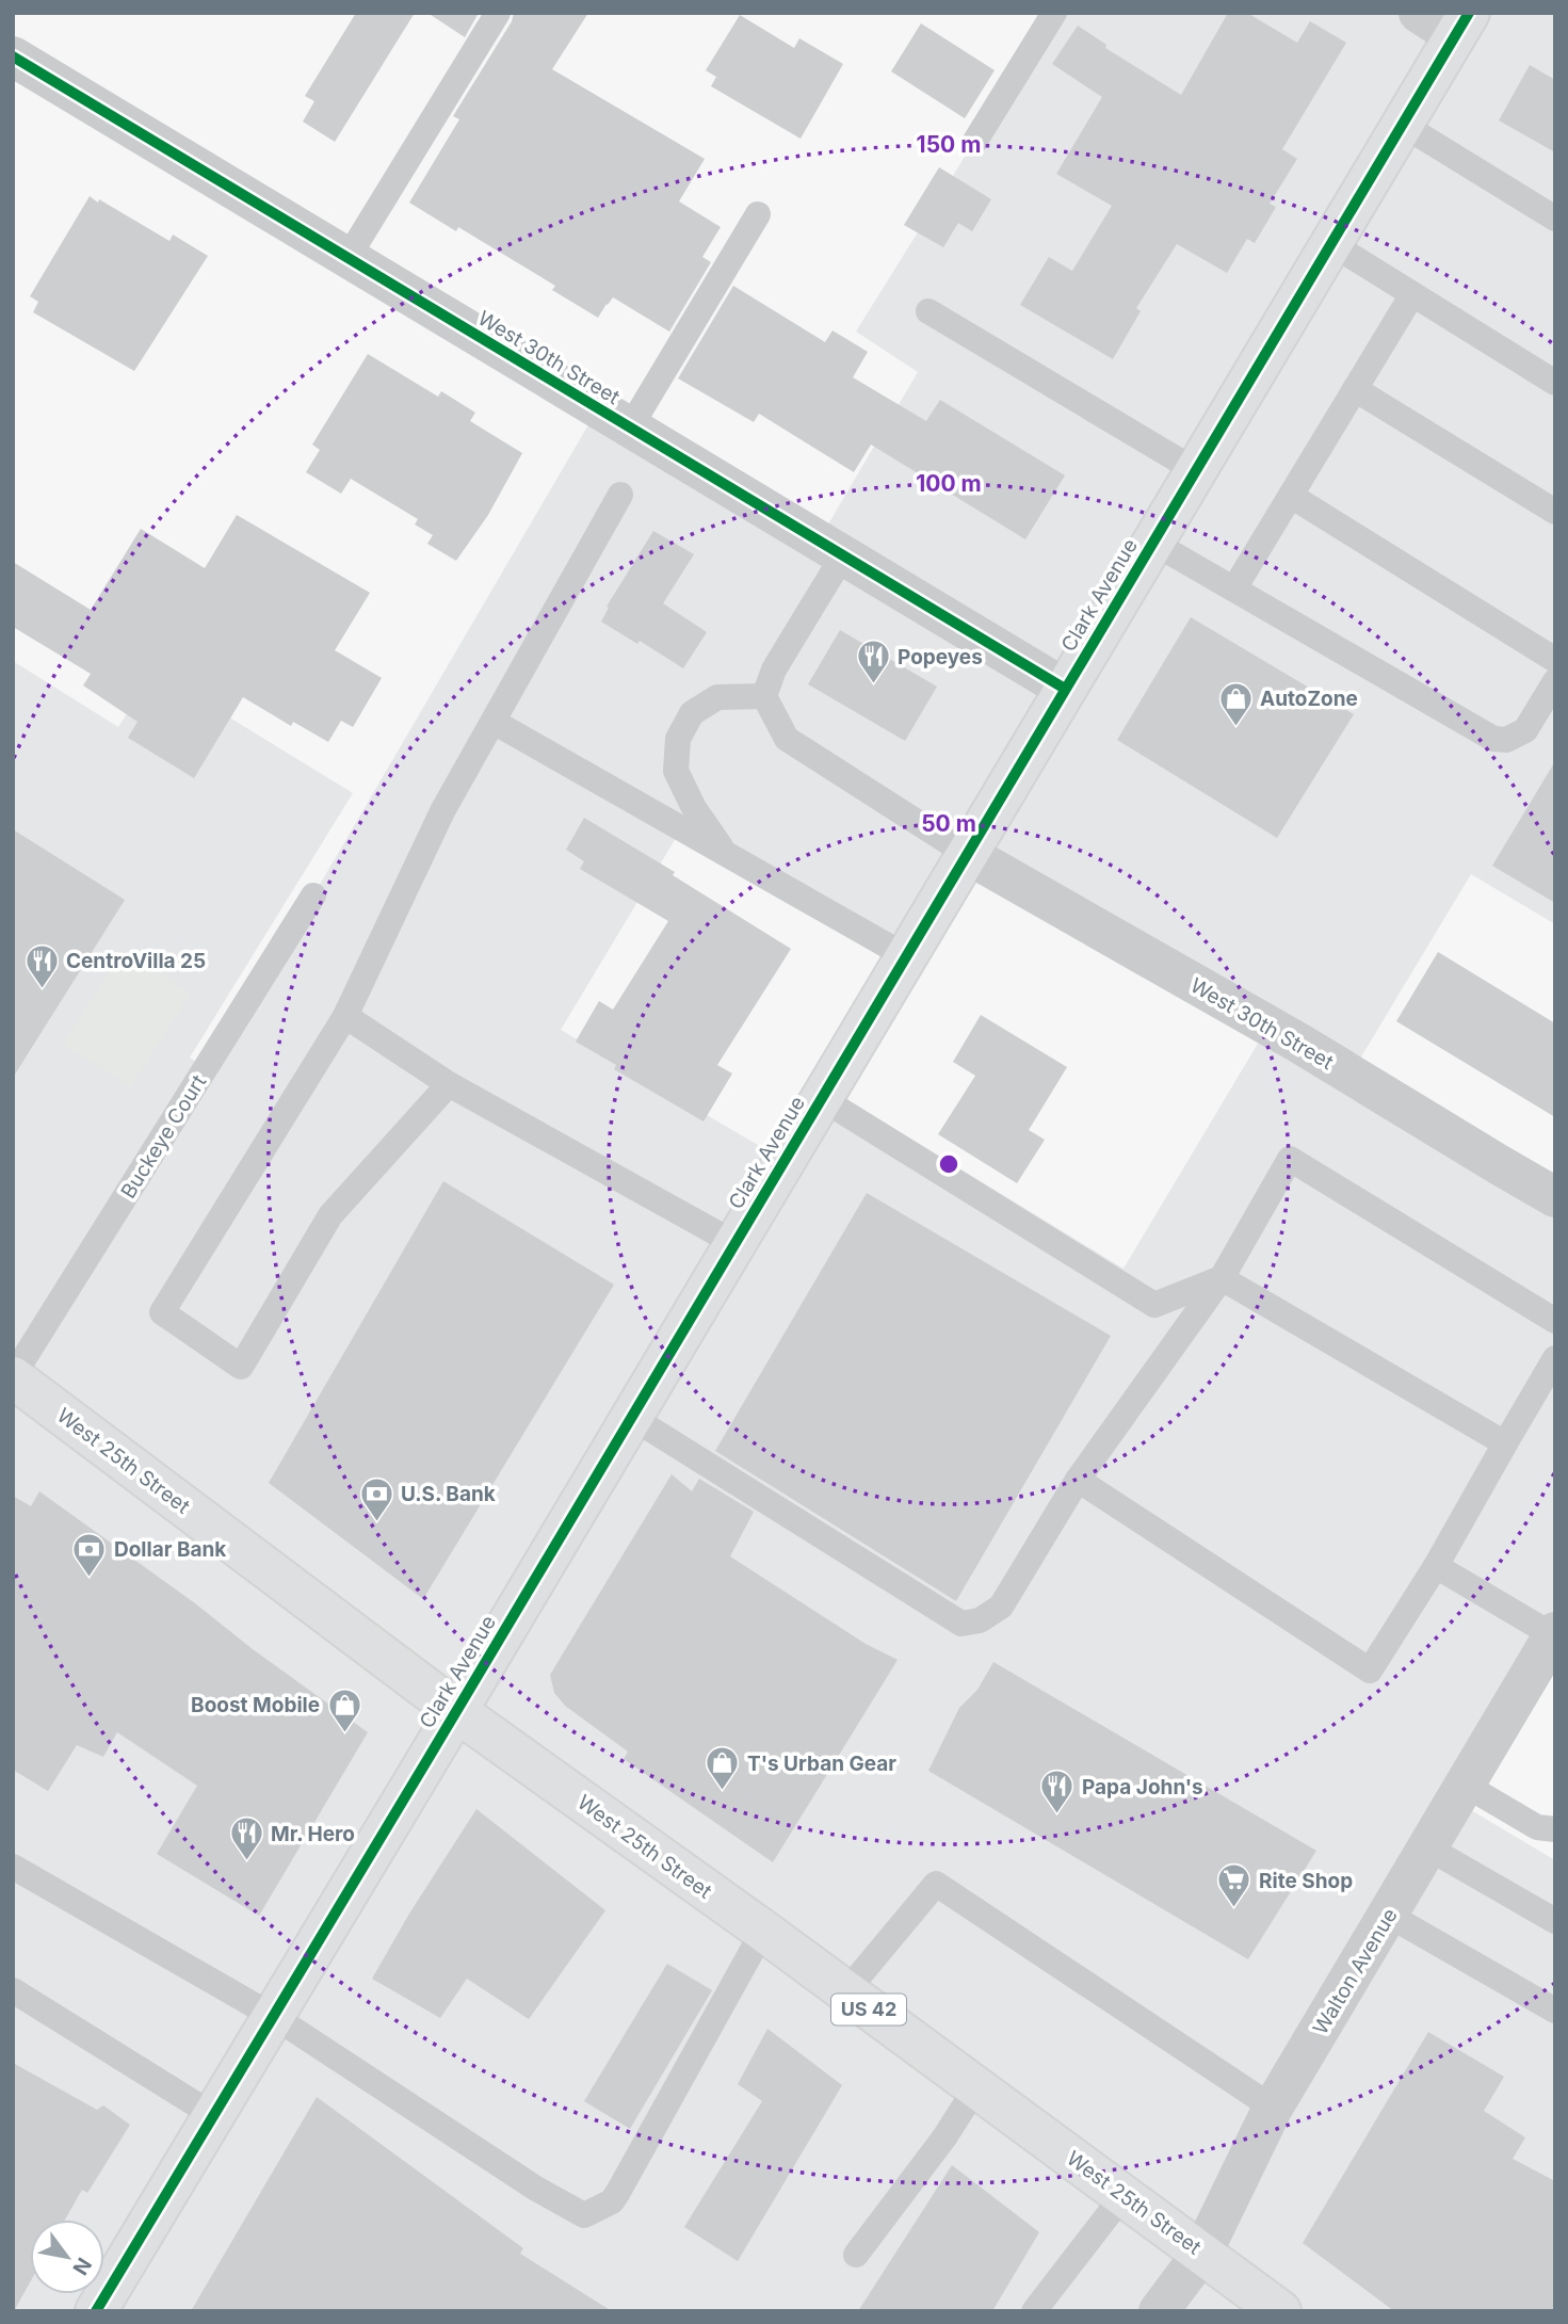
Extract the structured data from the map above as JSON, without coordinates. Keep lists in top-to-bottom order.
{
  "streets": {
    "street": [
      "West 30th Street",
      "Clark Avenue",
      "West 25th Street",
      "Walton Avenue",
      "US 42"
    ],
    "lane": ["Buckeye Court"]
  },
  "crossings": [
    ["West 30th Street", "Clark Avenue"],
    ["Clark Avenue", "West 25th Street"],
    ["Buckeye Court", "West 25th Street"],
    ["West 25th Street", "Walton Avenue"]
  ],
  "places": {
    "restaurant": [
      "Popeyes",
      "CentroVilla 25",
      "Papa John's",
      "Mr. Hero"
    ],
    "shop": ["AutoZone", "Boost Mobile", "T's Urban Gear"],
    "bank": ["U.S. Bank", "Dollar Bank"],
    "supermarket": ["Rite Shop"]
  },
  "north": "bottom right",
  "rings": ["150 m", "100 m", "50 m"]
}
